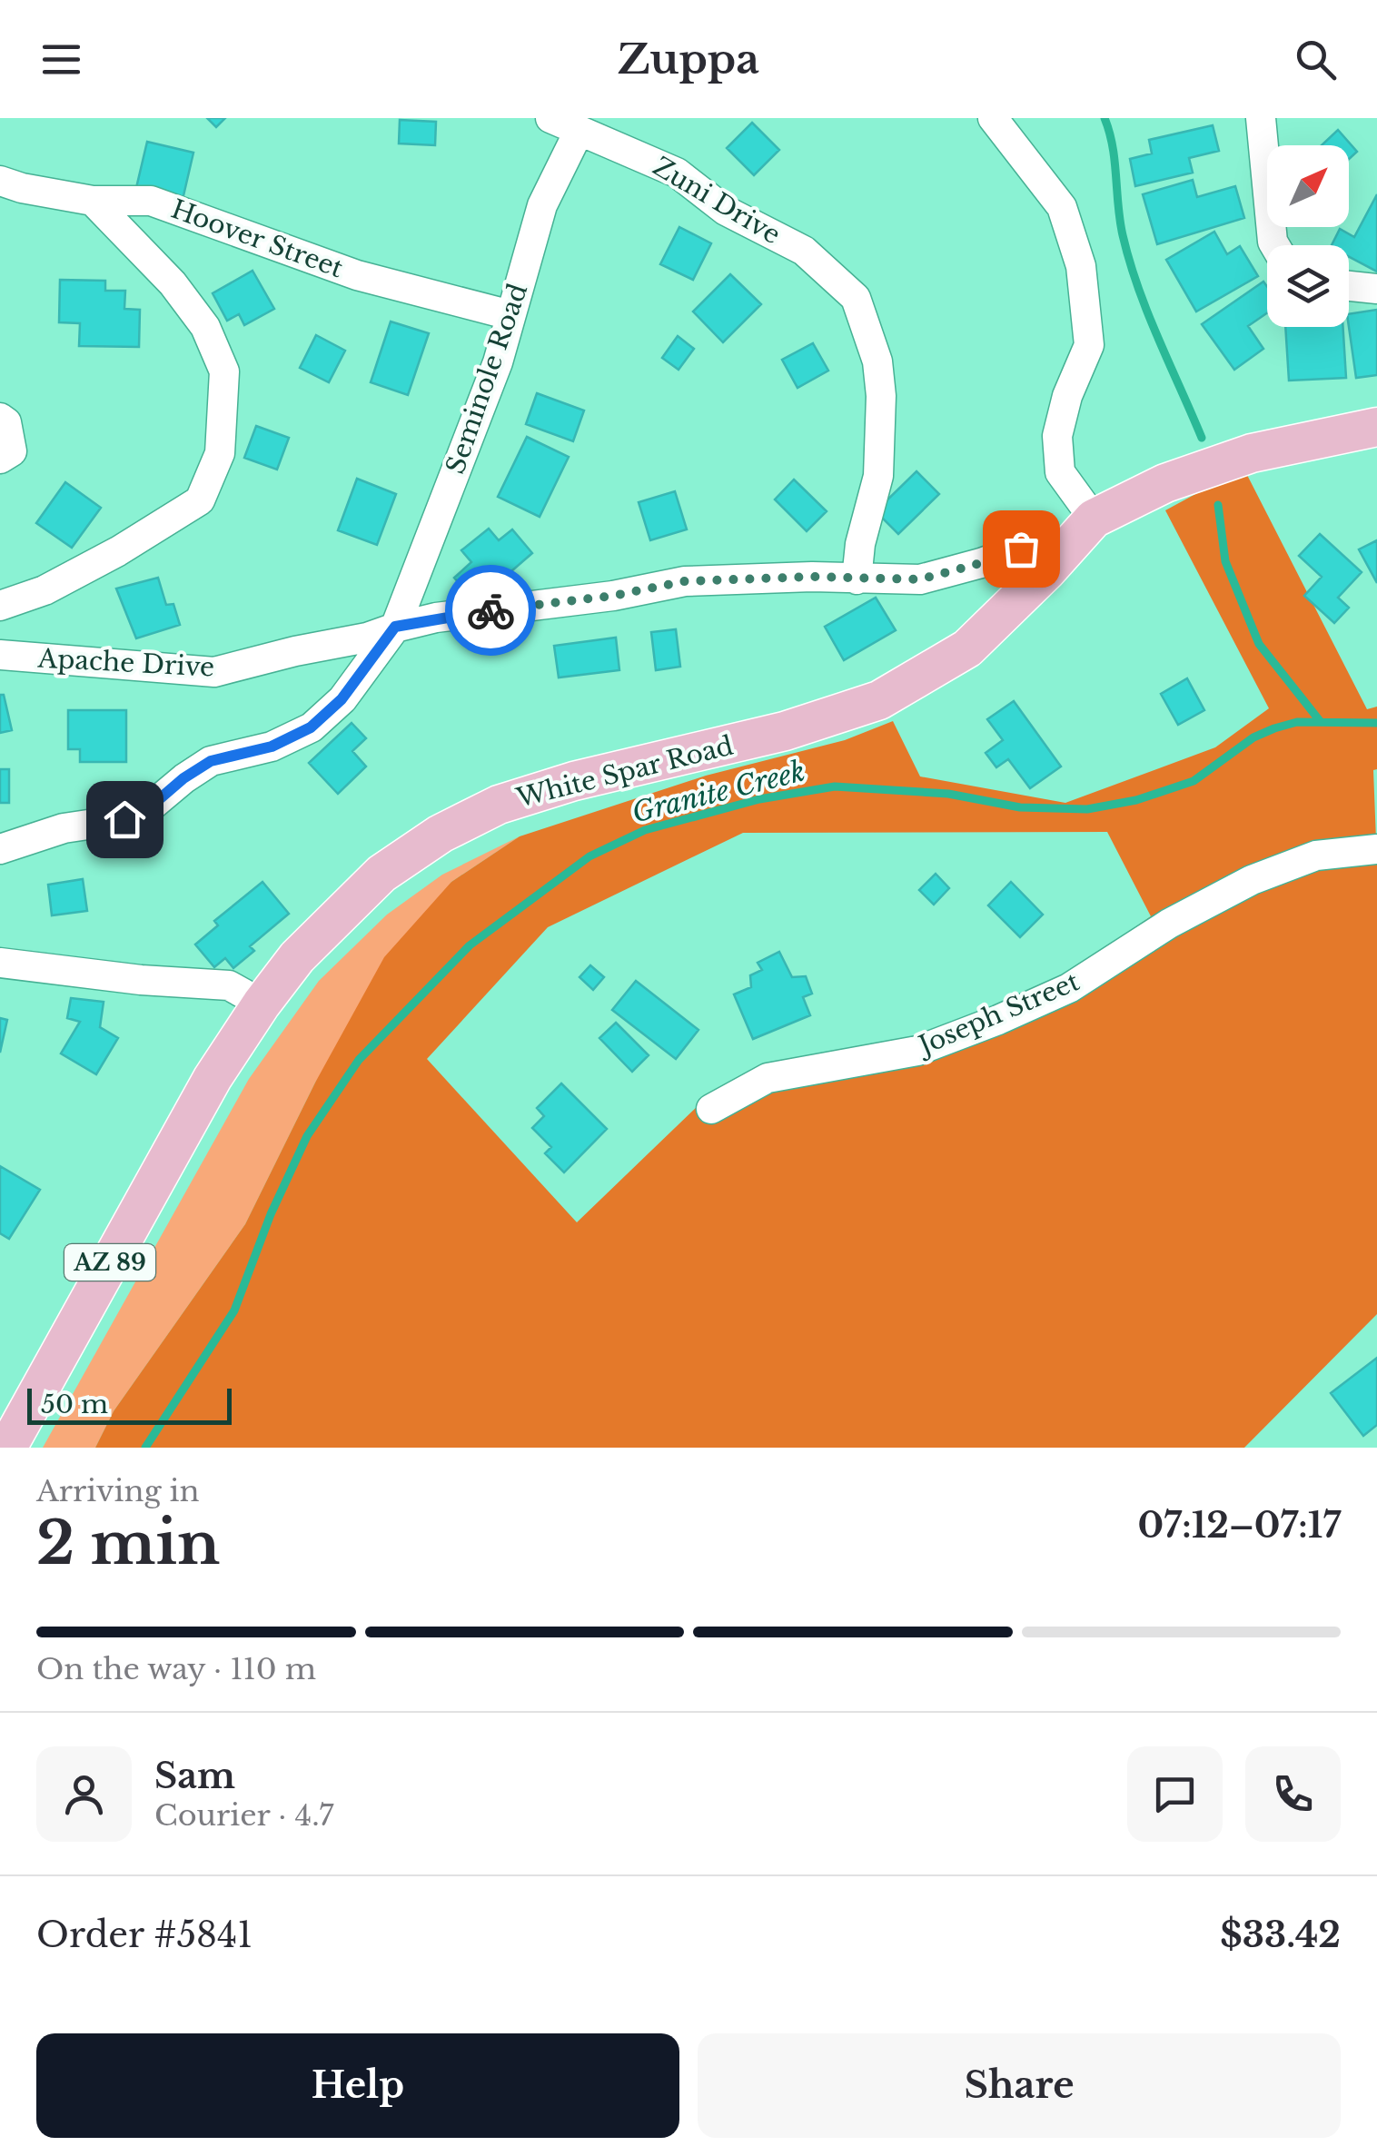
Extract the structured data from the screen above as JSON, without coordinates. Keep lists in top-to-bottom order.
{
  "streets": {
    "main road": ["White Spar Road", "AZ 89"],
    "street": [
      "Zuni Drive",
      "Hoover Street",
      "Seminole Road",
      "Apache Drive",
      "Joseph Street"
    ]
  },
  "crossings": [
    ["Zuni Drive", "Seminole Road"],
    ["Zuni Drive", "Apache Drive"],
    ["Hoover Street", "Seminole Road"],
    ["Seminole Road", "Apache Drive"],
    ["Apache Drive", "White Spar Road"]
  ],
  "water": ["Granite Creek"],
  "scale_bar": "50 m",
  "north": "top right",
  "page": {
    "header": "Zuppa",
    "scale": "50 m",
    "heading": ["2 min", "Arriving in", "07:12–07:17"],
    "panel": [
      "Sam",
      "Courier · 4.7",
      "Order #5841",
      "$33.42"
    ],
    "bar": "On the way · 110 m",
    "buttons": ["Help", "Share"]
  }
}
